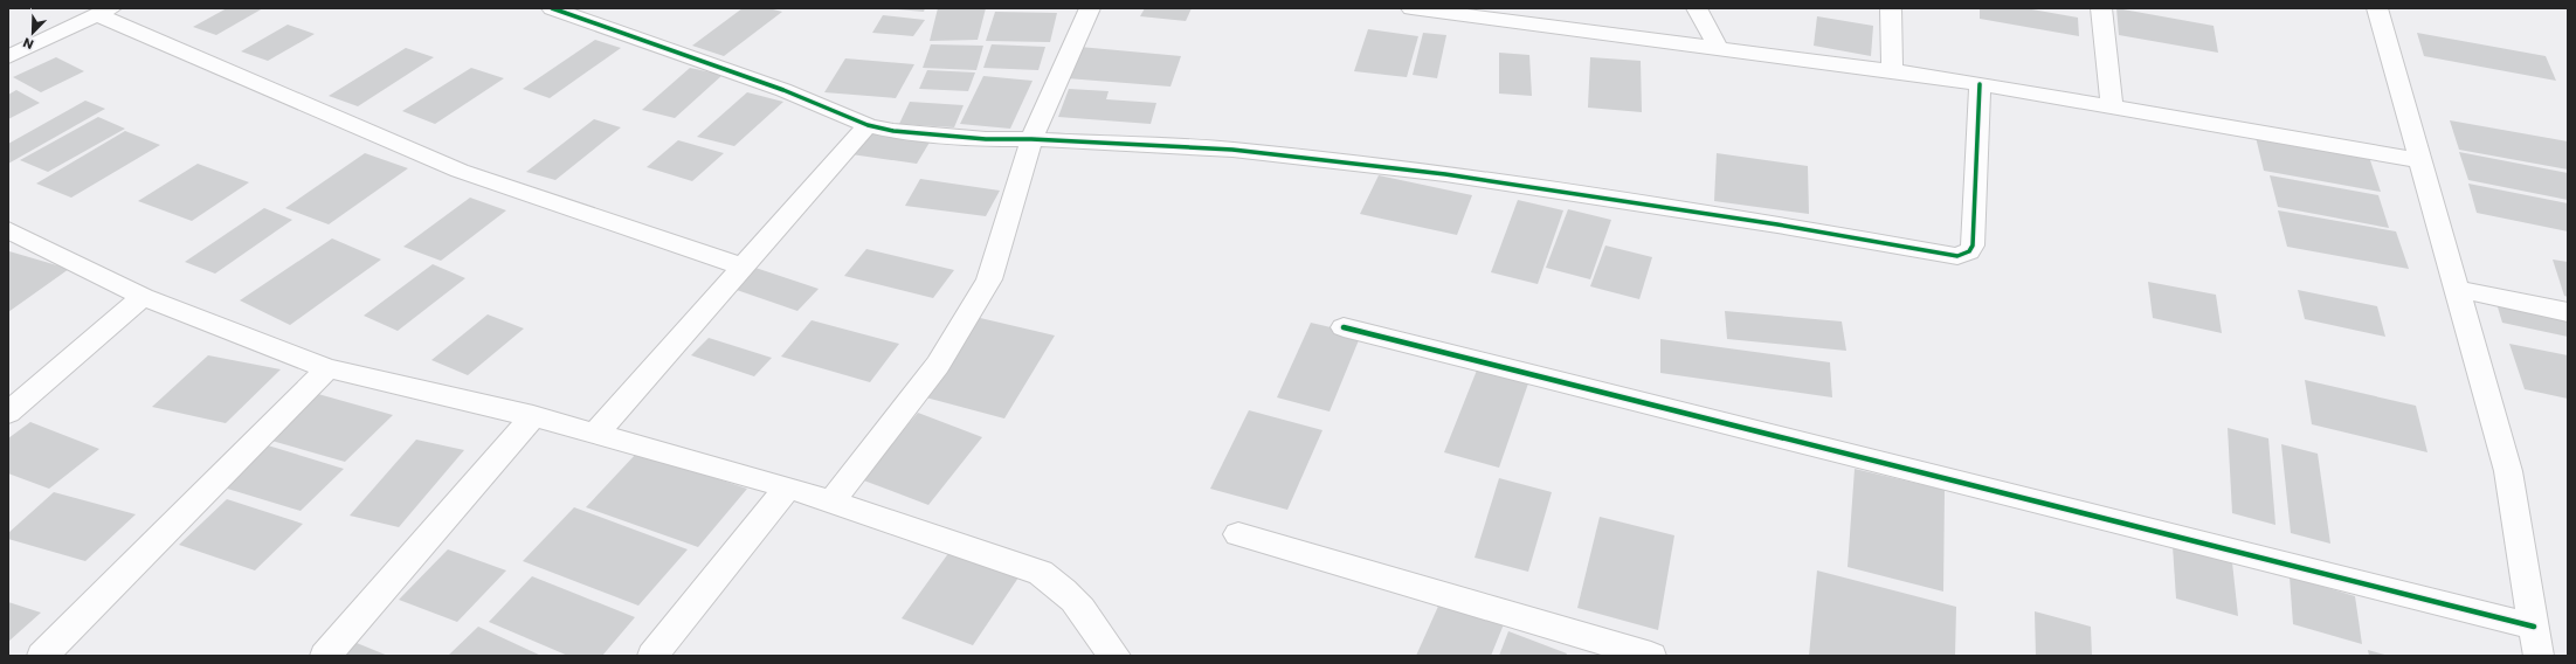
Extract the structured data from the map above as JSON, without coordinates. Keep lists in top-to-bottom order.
{
  "north": "bottom left"
}
